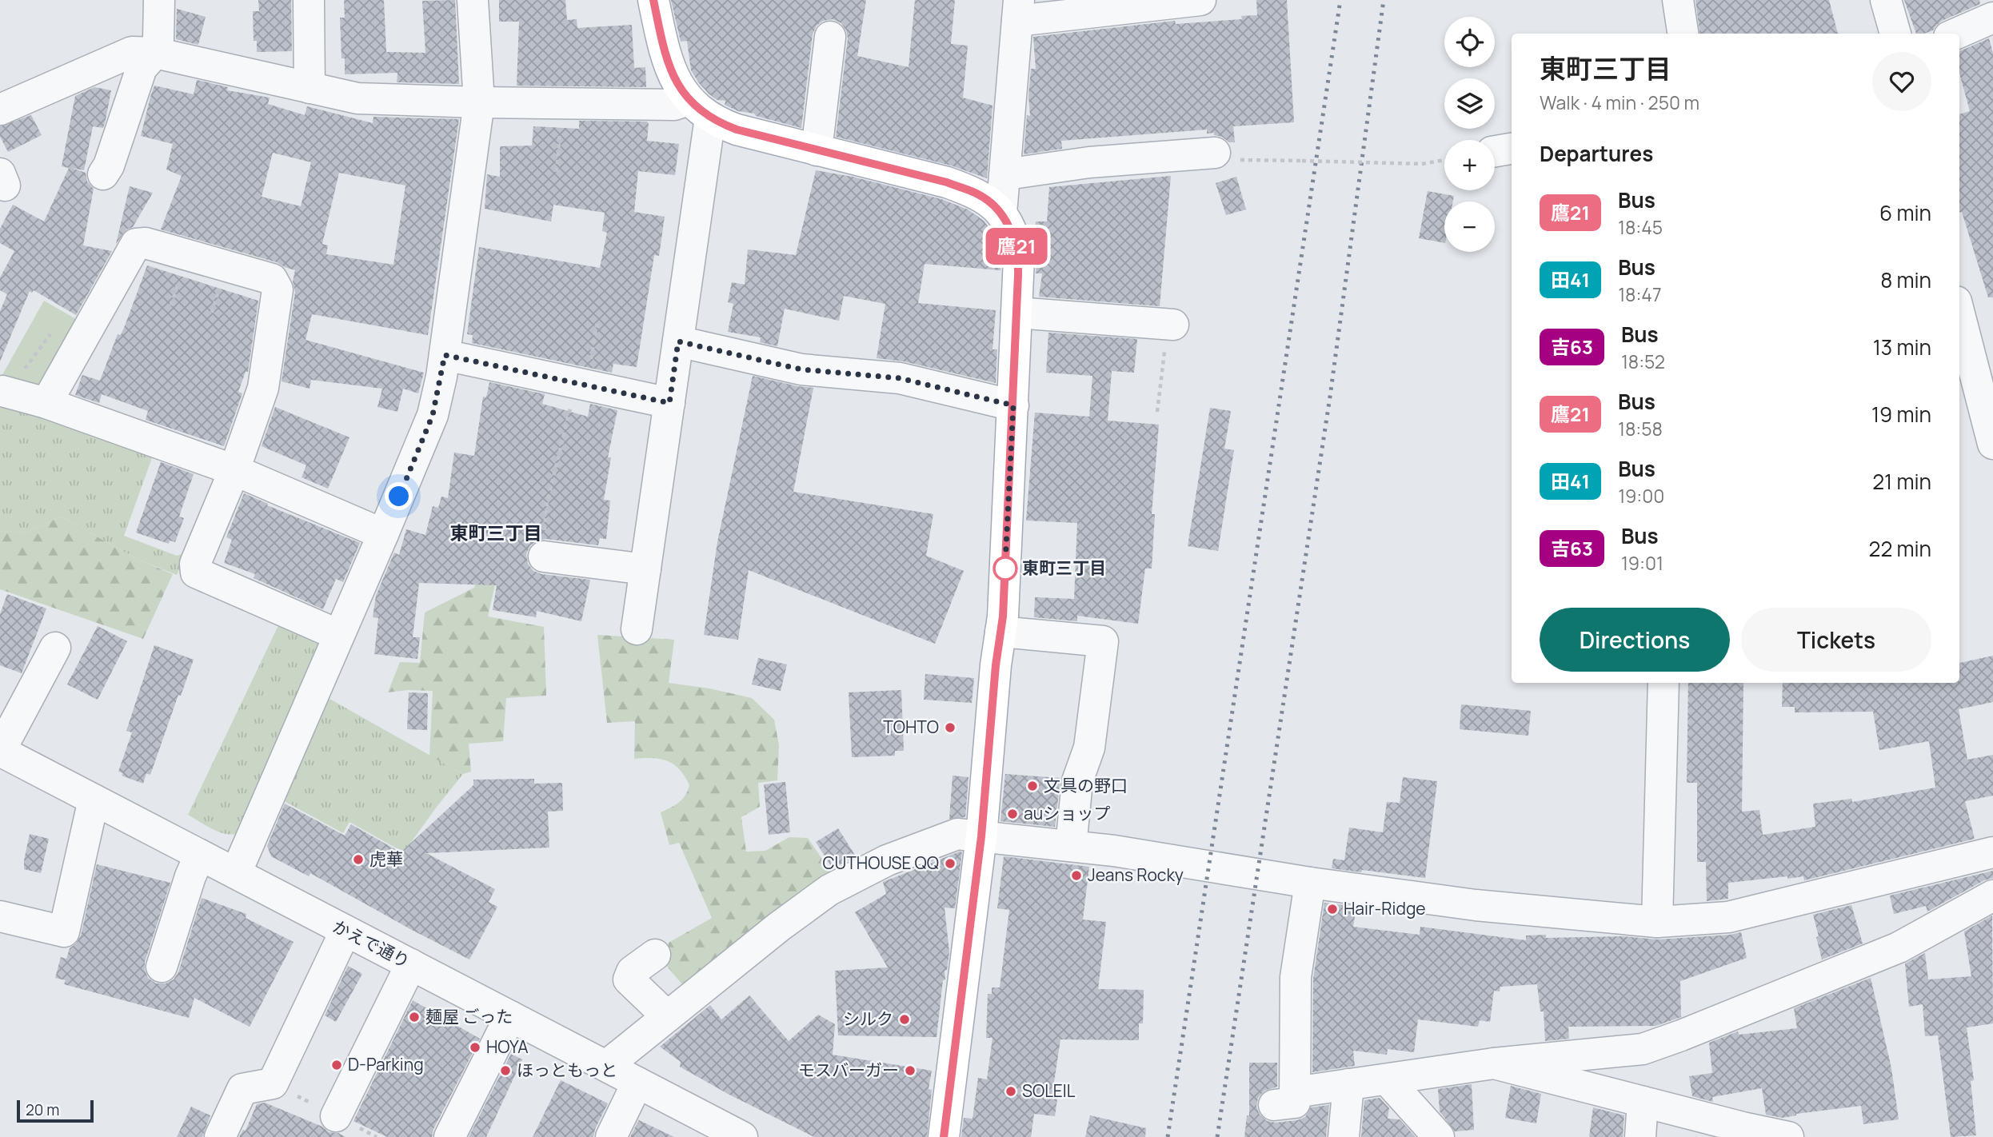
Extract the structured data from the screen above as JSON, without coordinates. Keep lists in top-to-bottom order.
{
  "streets": {
    "street": ["かえで通り"]
  },
  "districts": ["東町三丁目"],
  "places": [
    "東町三丁目",
    "TOHTO",
    "文具の野口",
    "auショップ",
    "虎華",
    "CUTHOUSE QQ",
    "Jeans Rocky",
    "Hair-Ridge",
    "麺屋 ごった",
    "シルク",
    "HOYA",
    "D-Parking",
    "ほっともっと",
    "モスバーガー",
    "SOLEIL"
  ],
  "lines": ["bus line 鷹21"],
  "scale_bar": "20 m",
  "page": {
    "on_map": "鷹21",
    "map_buttons": ["+", "−"],
    "heading": [
      ["東町三丁目", "Walk · 4 min · 250 m"],
      "Departures"
    ],
    "list": [
      {
        "mark": "鷹21",
        "name": "Bus",
        "note": "18:45",
        "value": "6 min"
      },
      {
        "mark": "田41",
        "name": "Bus",
        "note": "18:47",
        "value": "8 min"
      },
      {
        "mark": "吉63",
        "name": "Bus",
        "note": "18:52",
        "value": "13 min"
      },
      {
        "mark": "鷹21",
        "name": "Bus",
        "note": "18:58",
        "value": "19 min"
      },
      {
        "mark": "田41",
        "name": "Bus",
        "note": "19:00",
        "value": "21 min"
      },
      {
        "mark": "吉63",
        "name": "Bus",
        "note": "19:01",
        "value": "22 min"
      }
    ],
    "buttons": ["Directions", "Tickets"],
    "scale": "20 m"
  }
}
